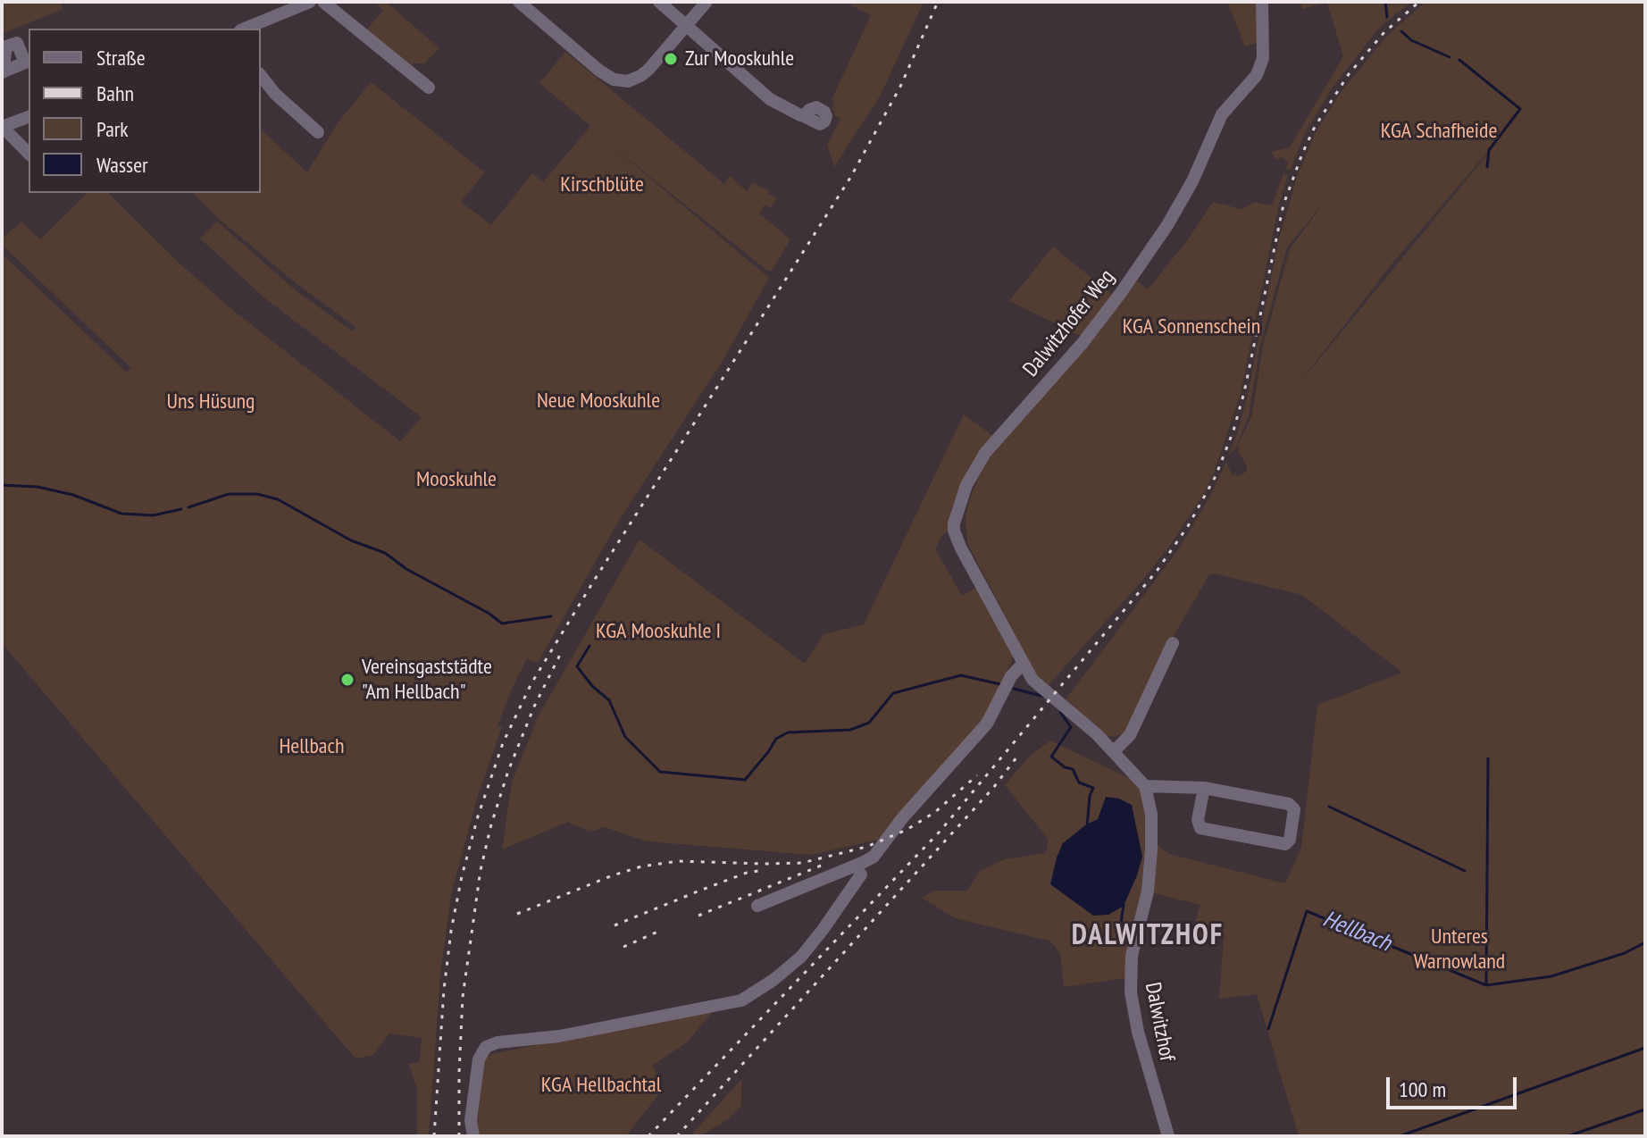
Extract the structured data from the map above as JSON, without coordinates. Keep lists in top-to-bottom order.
{
  "streets": {
    "street": ["Dalwitzhofer Weg", "Dalwitzhof"]
  },
  "districts": ["DALWITZHOF"],
  "water": ["Hellbach"],
  "parks": [
    "KGA Schafheide",
    "Kirschblüte",
    "KGA Sonnenschein",
    "Neue Mooskuhle",
    "Uns Hüsung",
    "Mooskuhle",
    "KGA Mooskuhle I",
    "Hellbach",
    "Unteres Warnowland",
    "KGA Hellbachtal"
  ],
  "places": ["Zur Mooskuhle", "Vereinsgaststädte \"Am Hellbach\""],
  "legend": [
    "Straße",
    "Bahn",
    "Park",
    "Wasser"
  ],
  "scale_bar": "100 m"
}
